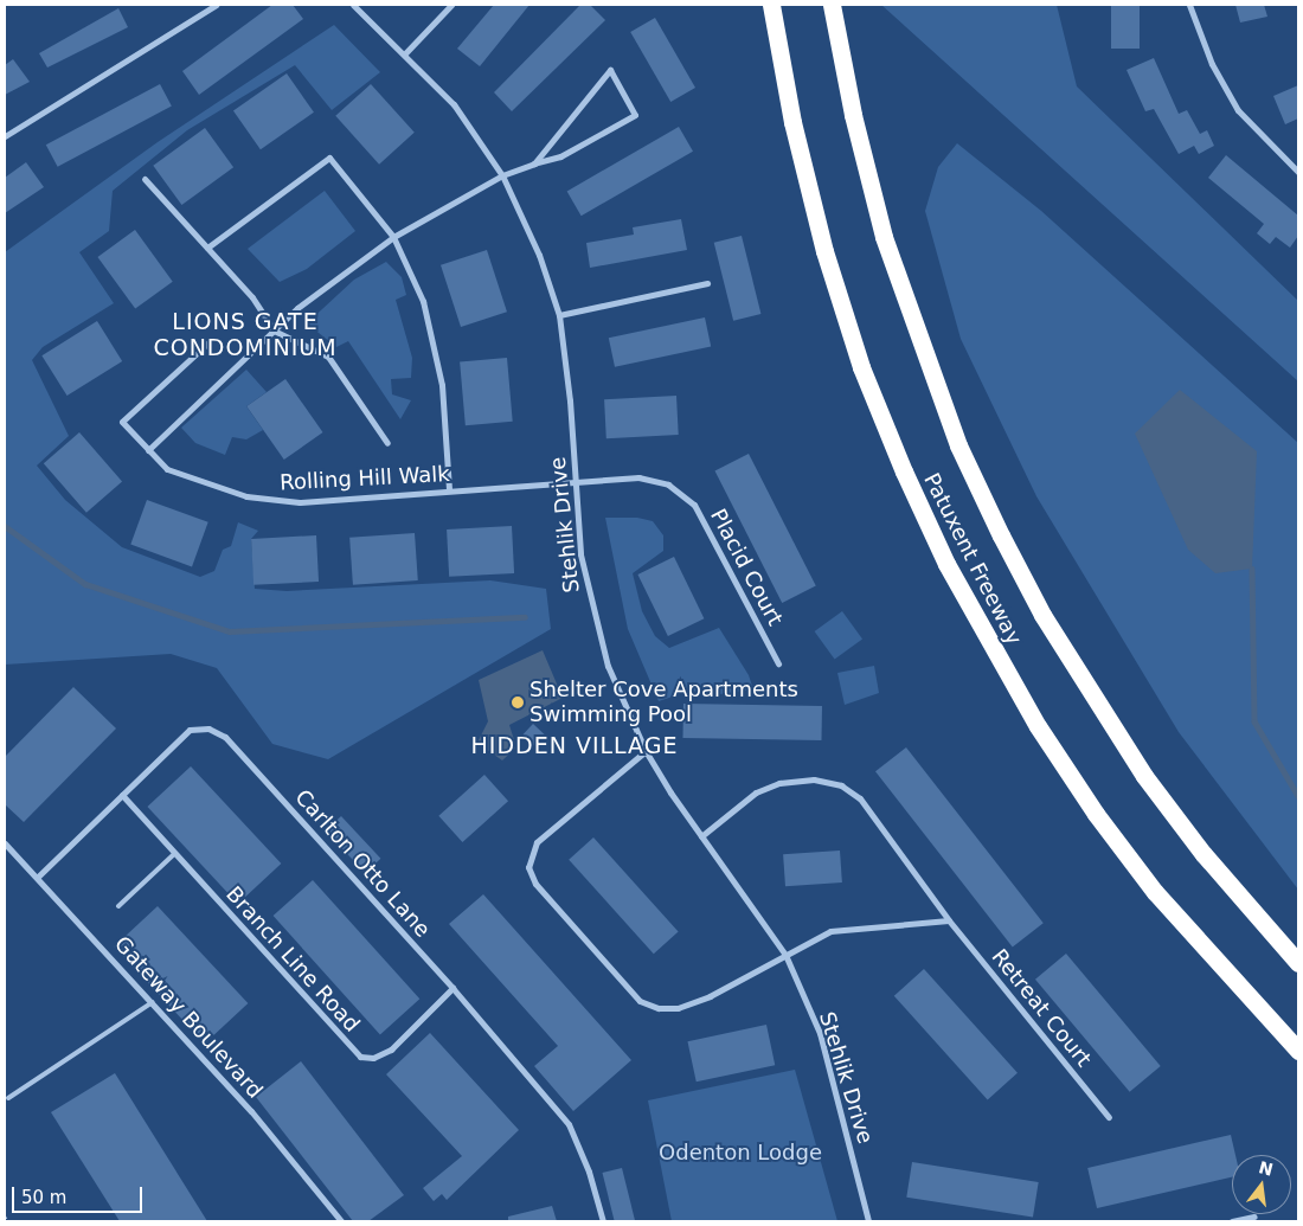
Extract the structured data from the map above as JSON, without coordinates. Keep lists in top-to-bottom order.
{
  "streets": {
    "highway": ["Patuxent Freeway"],
    "street": [
      "Rolling Hill Walk",
      "Stehlik Drive",
      "Placid Court",
      "Carlton Otto Lane",
      "Branch Line Road",
      "Retreat Court",
      "Gateway Boulevard"
    ]
  },
  "crossings": [
    ["Rolling Hill Walk", "Stehlik Drive"],
    ["Rolling Hill Walk", "Placid Court"],
    ["Stehlik Drive", "Placid Court"],
    ["Stehlik Drive", "Retreat Court"],
    ["Carlton Otto Lane", "Branch Line Road"],
    ["Carlton Otto Lane", "Gateway Boulevard"]
  ],
  "districts": ["LIONS GATE CONDOMINIUM", "HIDDEN VILLAGE"],
  "parks": ["Odenton Lodge"],
  "places": ["Shelter Cove Apartments Swimming Pool"],
  "scale_bar": "50 m",
  "north": "top"
}
